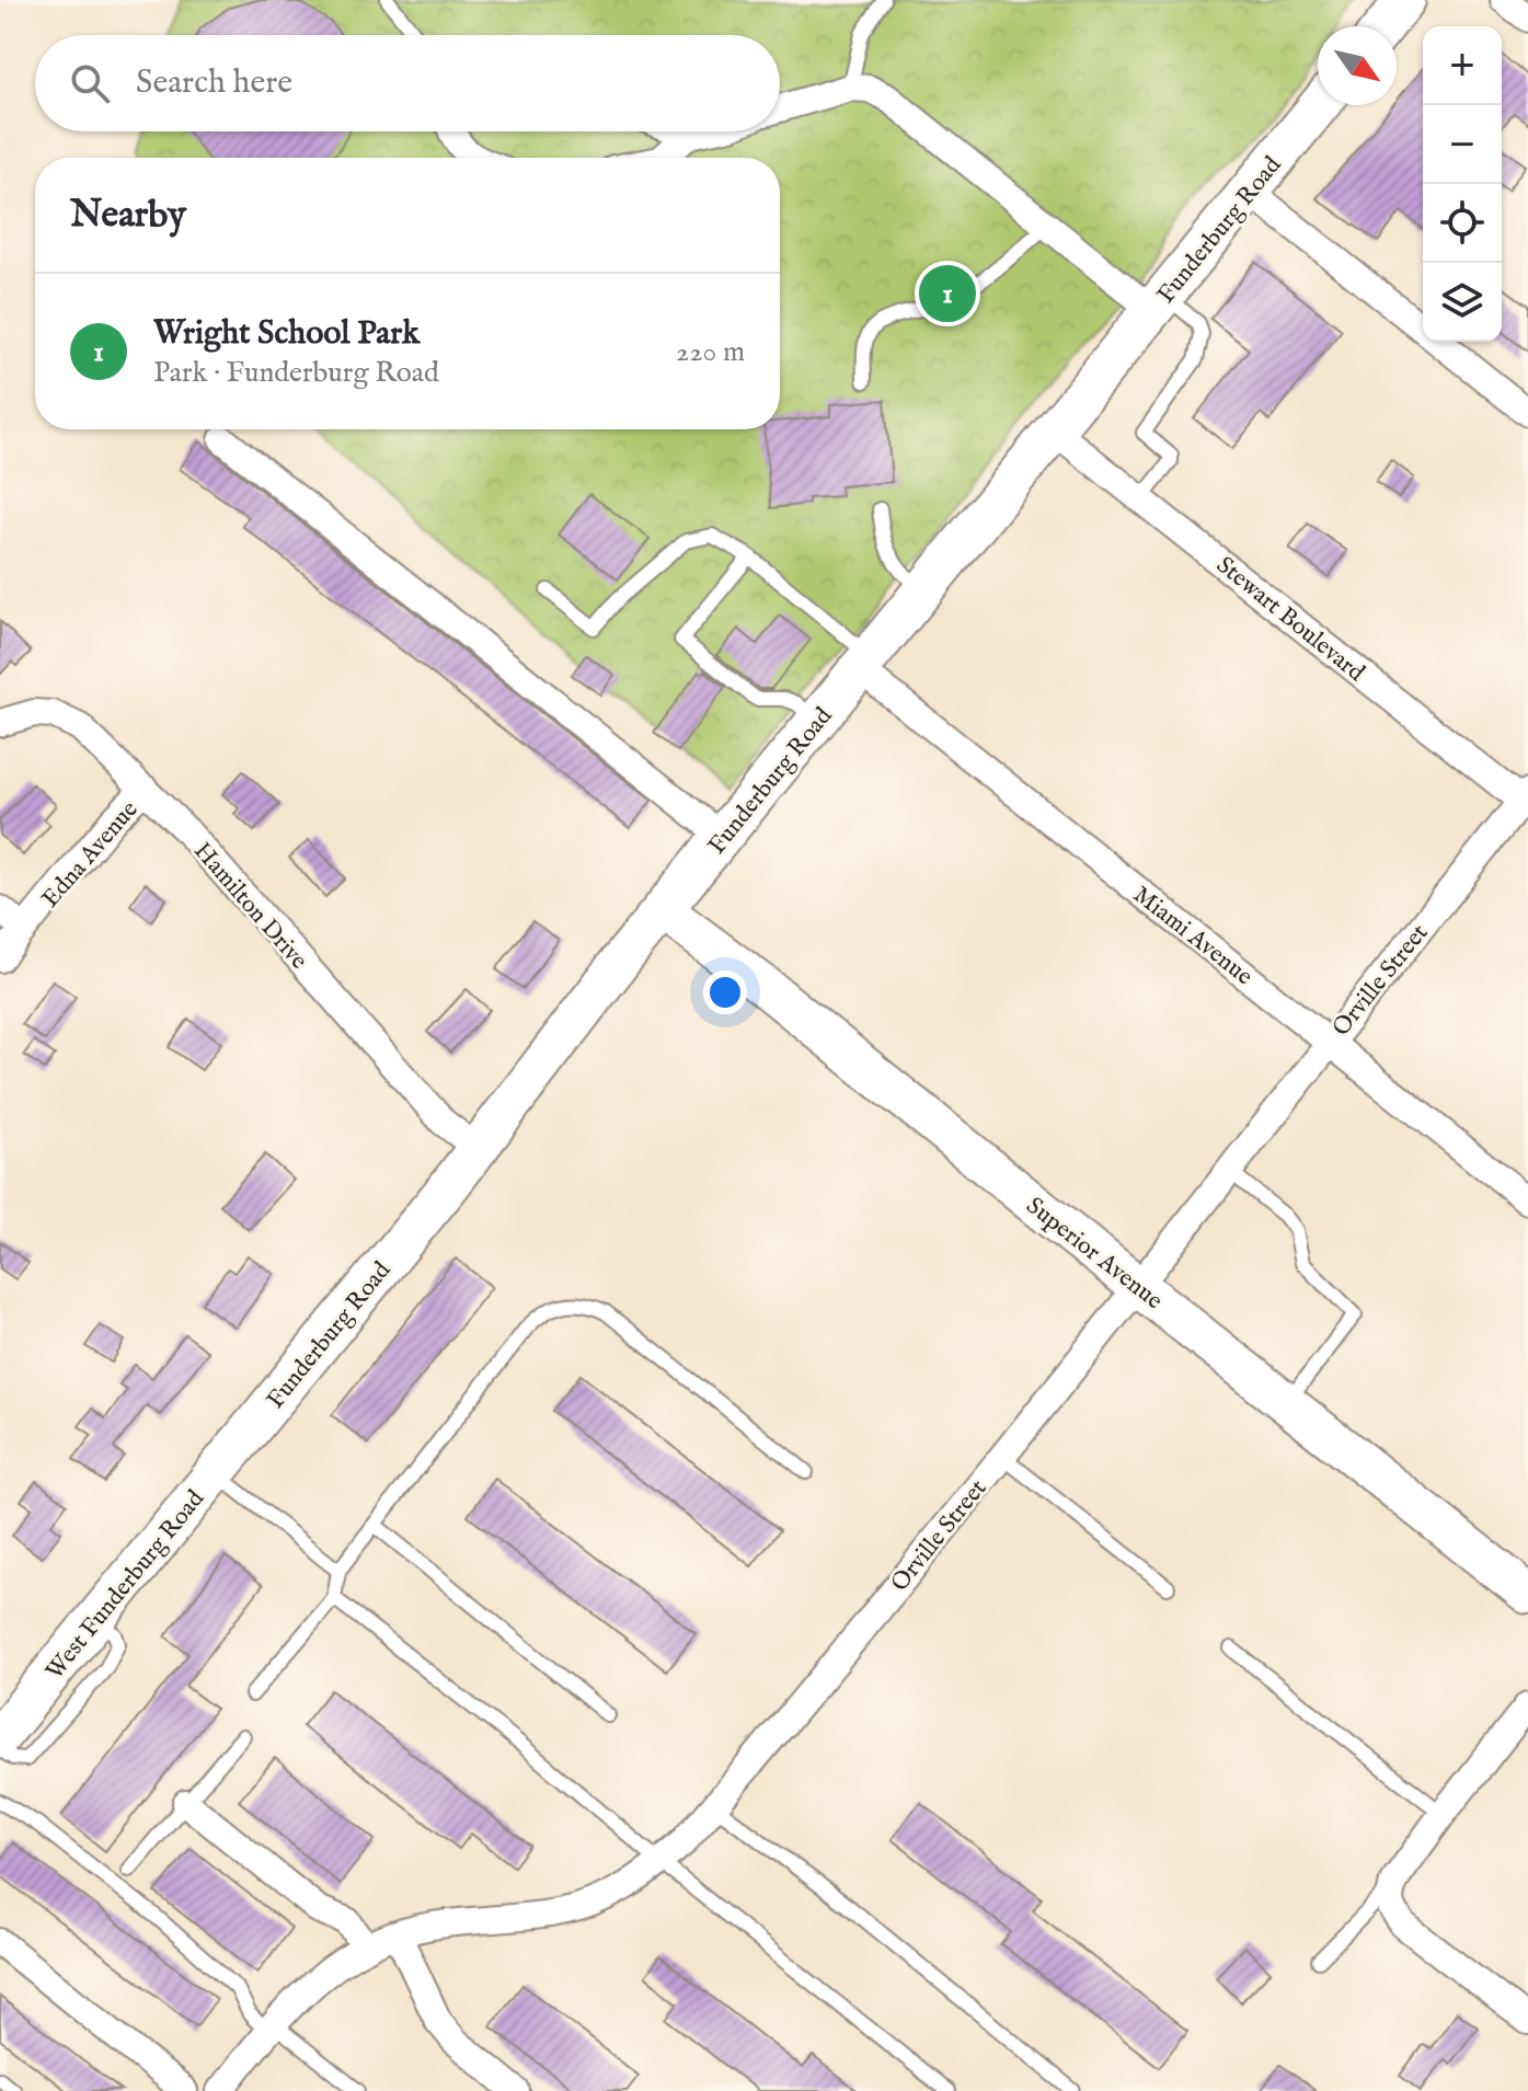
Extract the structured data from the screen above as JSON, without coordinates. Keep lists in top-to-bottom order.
{
  "streets": {
    "street": [
      "Funderburg Road",
      "Stewart Boulevard",
      "Edna Avenue",
      "Hamilton Drive",
      "Miami Avenue",
      "Orville Street",
      "Superior Avenue",
      "West Funderburg Road"
    ]
  },
  "crossings": [
    ["Funderburg Road", "Stewart Boulevard"],
    ["Funderburg Road", "Hamilton Drive"],
    ["Funderburg Road", "Miami Avenue"],
    ["Funderburg Road", "Superior Avenue"],
    ["Funderburg Road", "West Funderburg Road"],
    ["Stewart Boulevard", "Orville Street"],
    ["Edna Avenue", "Hamilton Drive"],
    ["Miami Avenue", "Orville Street"],
    ["Orville Street", "Superior Avenue"]
  ],
  "north": "bottom right",
  "page": {
    "map_buttons": ["+", "−"],
    "search": "Search here",
    "heading": "Nearby",
    "pins": "1",
    "list": [
      {
        "mark": "1",
        "name": "Wright School Park",
        "note": "Park · Funderburg Road",
        "value": "220 m"
      }
    ]
  }
}
